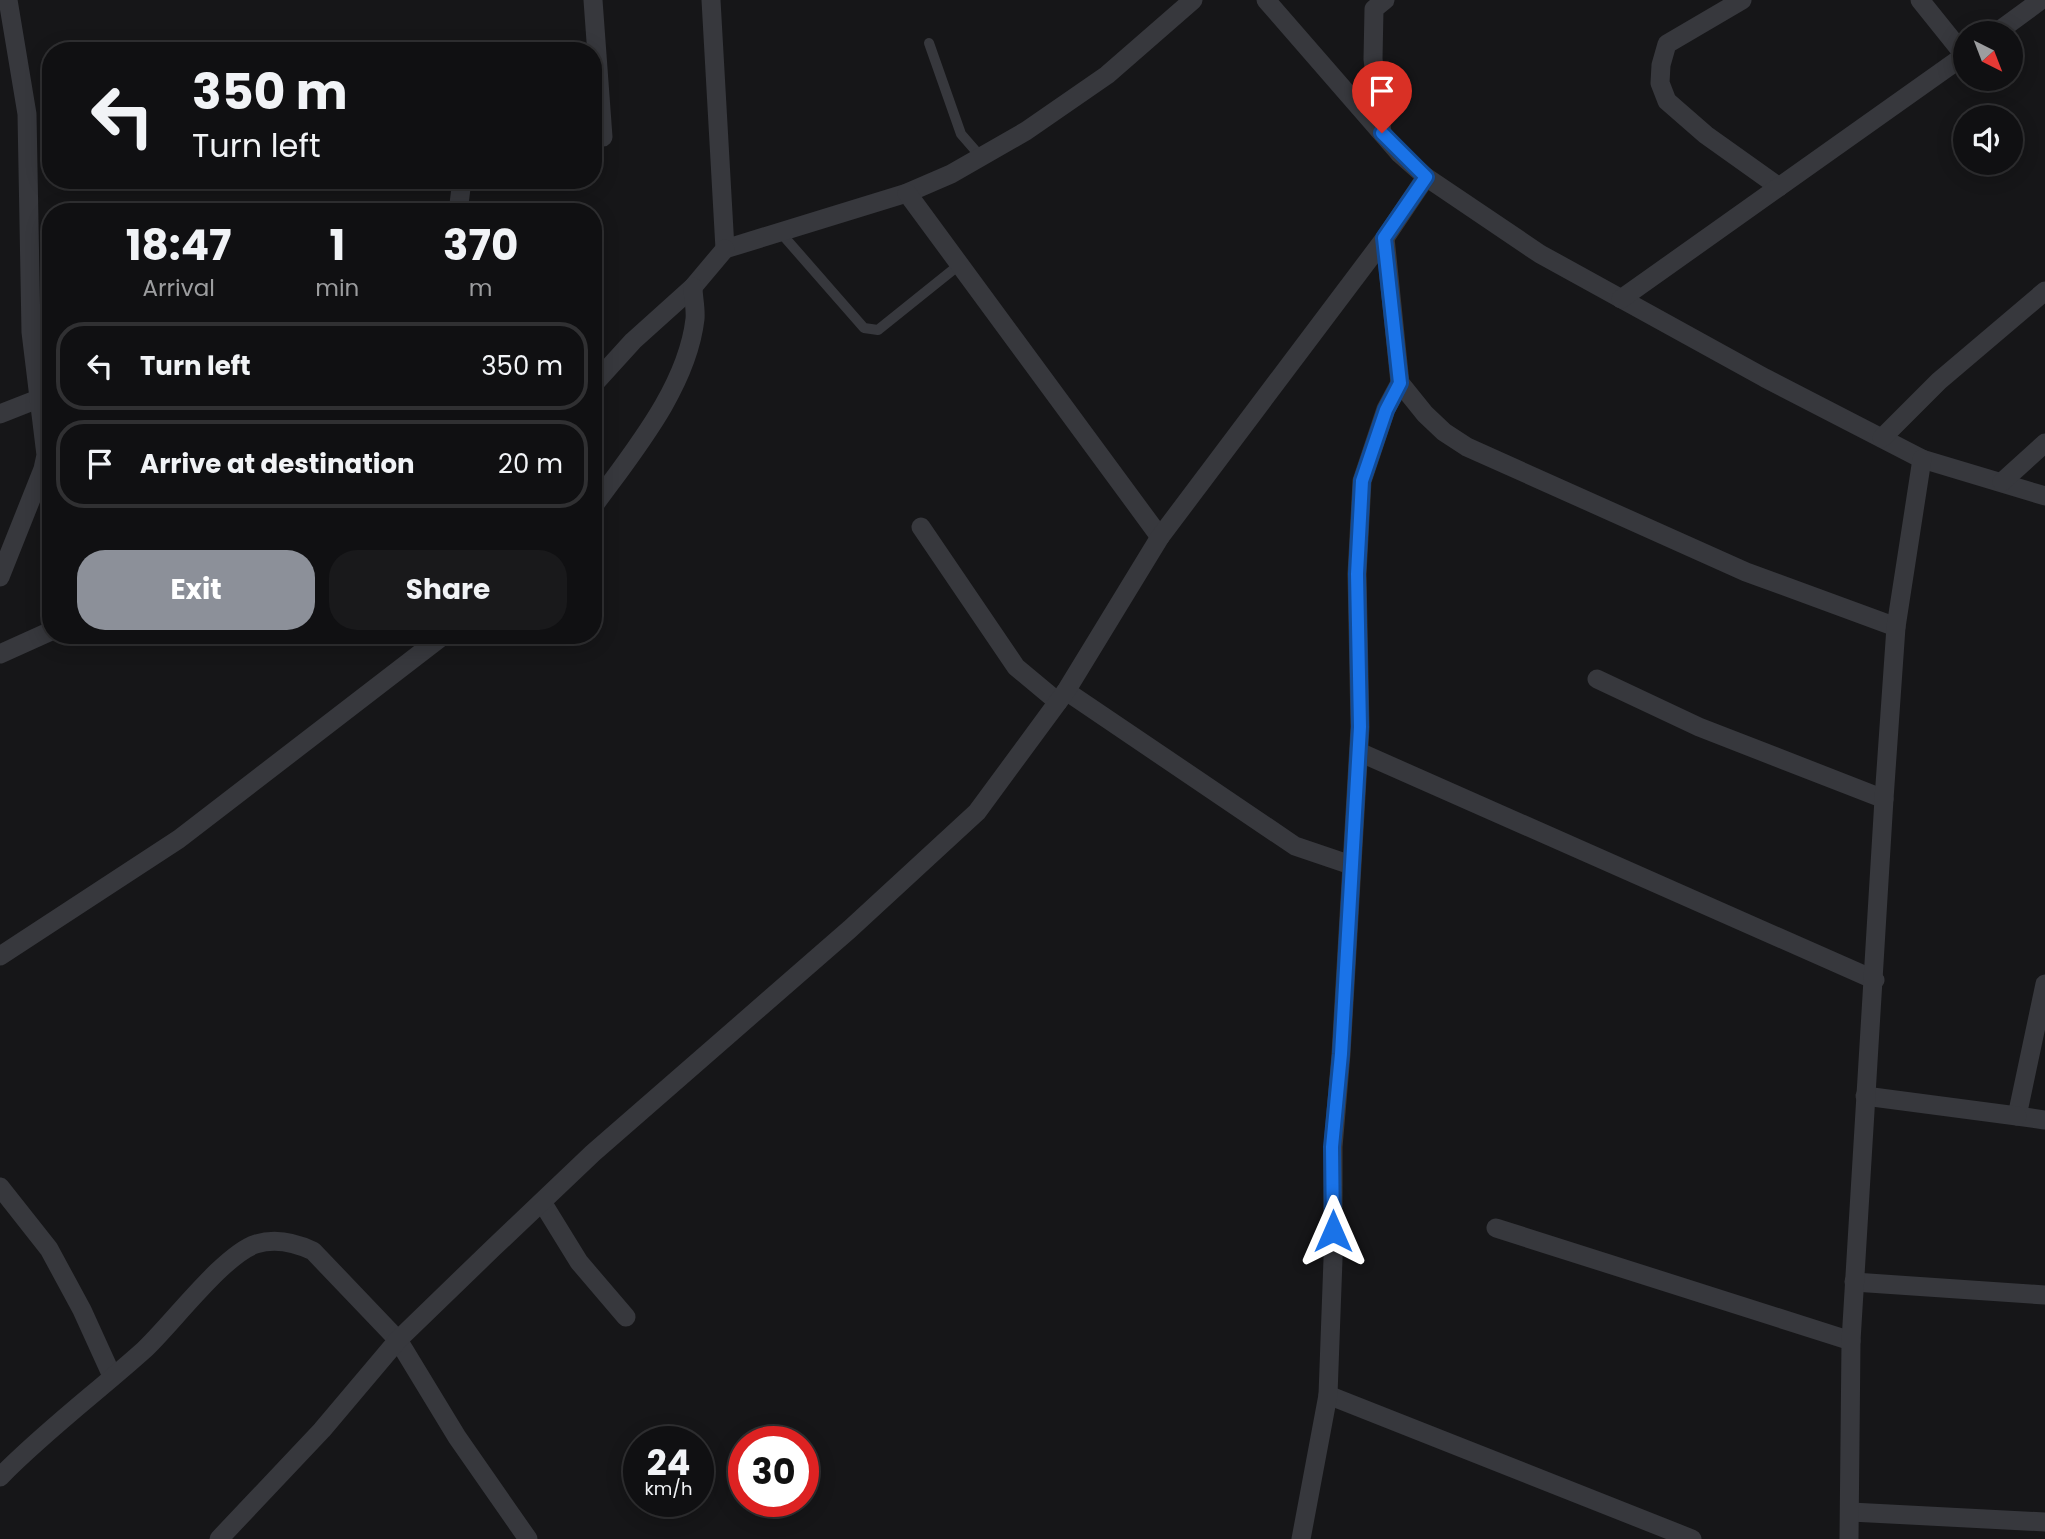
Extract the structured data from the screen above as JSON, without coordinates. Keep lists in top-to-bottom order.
{
  "north": "bottom right",
  "page": {
    "turn": ["350 m", "Turn left"],
    "eta": [
      "18:47",
      "Arrival",
      "1",
      "min",
      "370",
      "m"
    ],
    "list": [
      {
        "name": "Turn left",
        "value": "350 m"
      },
      {
        "name": "Arrive at destination",
        "value": "20 m"
      }
    ],
    "buttons": ["Exit", "Share"],
    "speed": "24 km/h",
    "limit": "30"
  }
}
